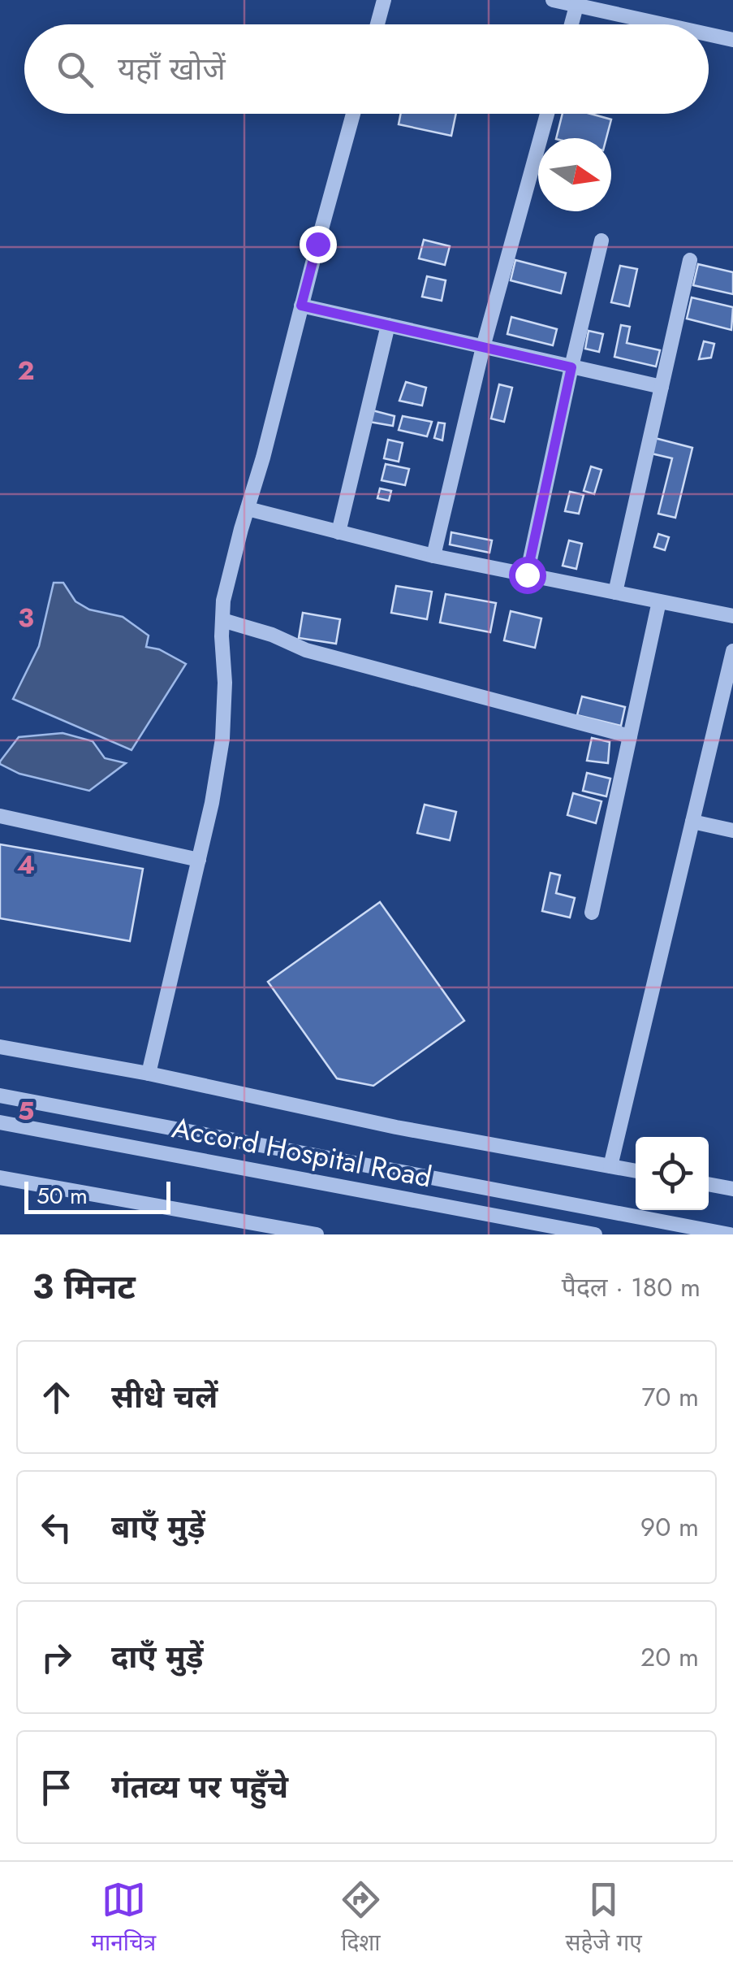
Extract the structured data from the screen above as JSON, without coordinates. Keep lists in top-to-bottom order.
{
  "streets": {
    "street": ["Accord Hospital Road"]
  },
  "scale_bar": "50 m",
  "north": "right",
  "page": {
    "search": "यहाँ खोजें",
    "scale": "50 m",
    "heading": ["3 मिनट", "पैदल · 180 m"],
    "list": [
      ["सीधे चलें", "70 m"],
      ["बाएँ मुड़ें", "90 m"],
      ["दाएँ मुड़ें", "20 m"],
      "गंतव्य पर पहुँचे"
    ],
    "nav": ["मानचित्र", "दिशा", "सहेजे गए"]
  },
  "grid": {
    "rows": [
      "2",
      "3",
      "4",
      "5"
    ]
  }
}
